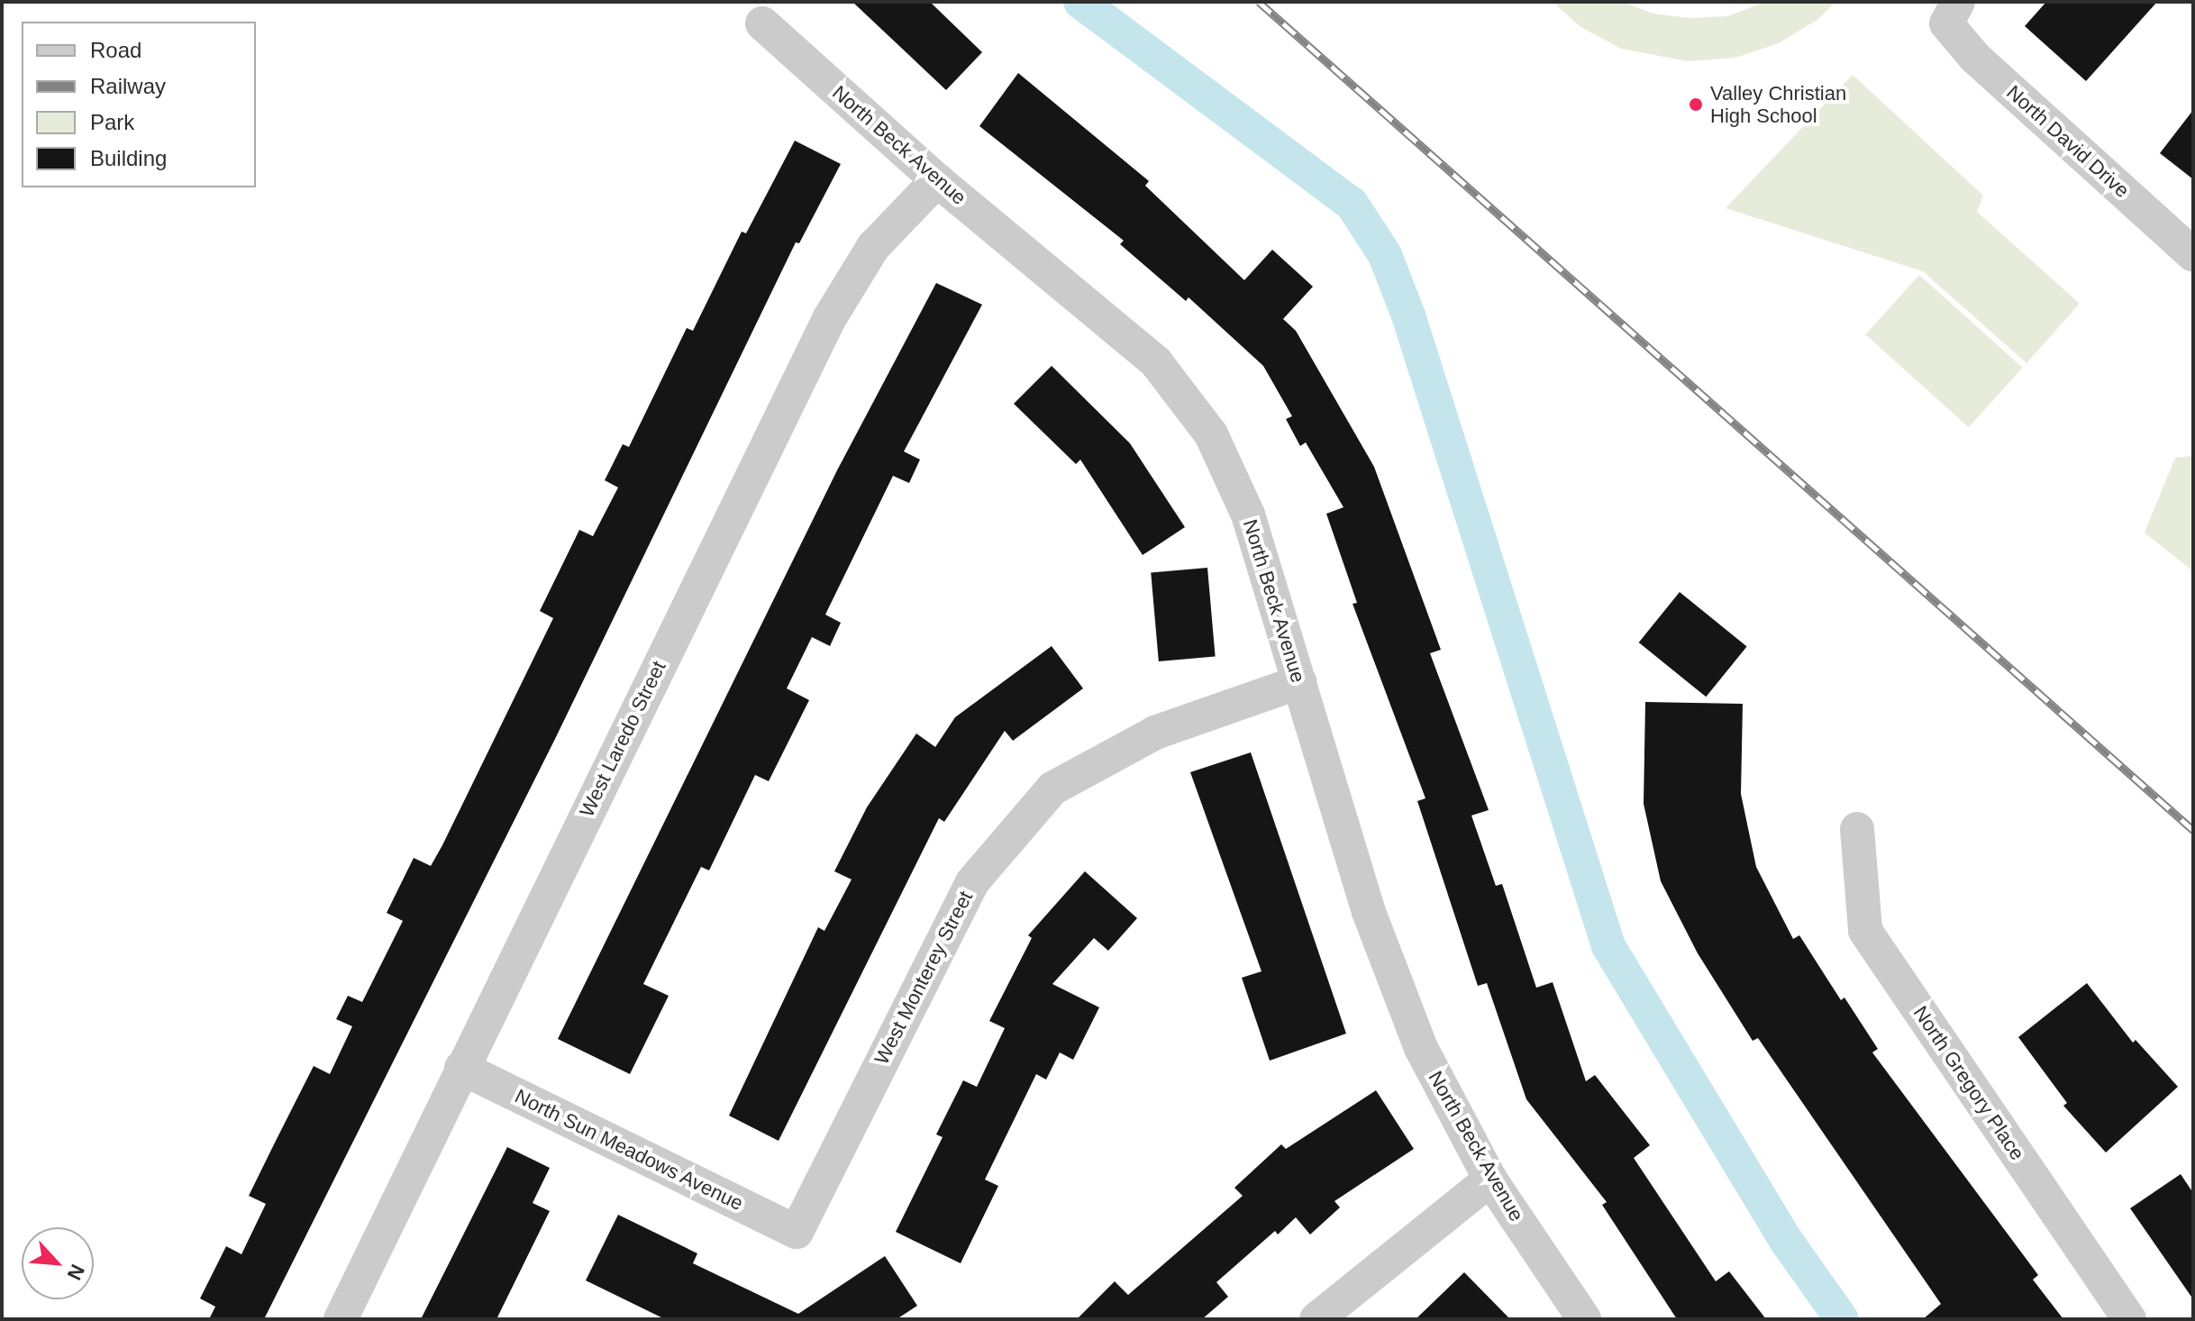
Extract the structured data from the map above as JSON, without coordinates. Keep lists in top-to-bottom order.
{
  "streets": {
    "street": [
      "North David Drive",
      "North Beck Avenue",
      "West Laredo Street",
      "West Monterey Street",
      "North Gregory Place",
      "North Sun Meadows Avenue"
    ]
  },
  "crossings": [
    ["North Beck Avenue", "West Laredo Street"],
    ["North Beck Avenue", "West Monterey Street"],
    ["West Laredo Street", "North Sun Meadows Avenue"],
    ["West Monterey Street", "North Sun Meadows Avenue"]
  ],
  "places": ["Valley Christian High School"],
  "legend": [
    "Road",
    "Railway",
    "Park",
    "Building"
  ],
  "north": "bottom right"
}
